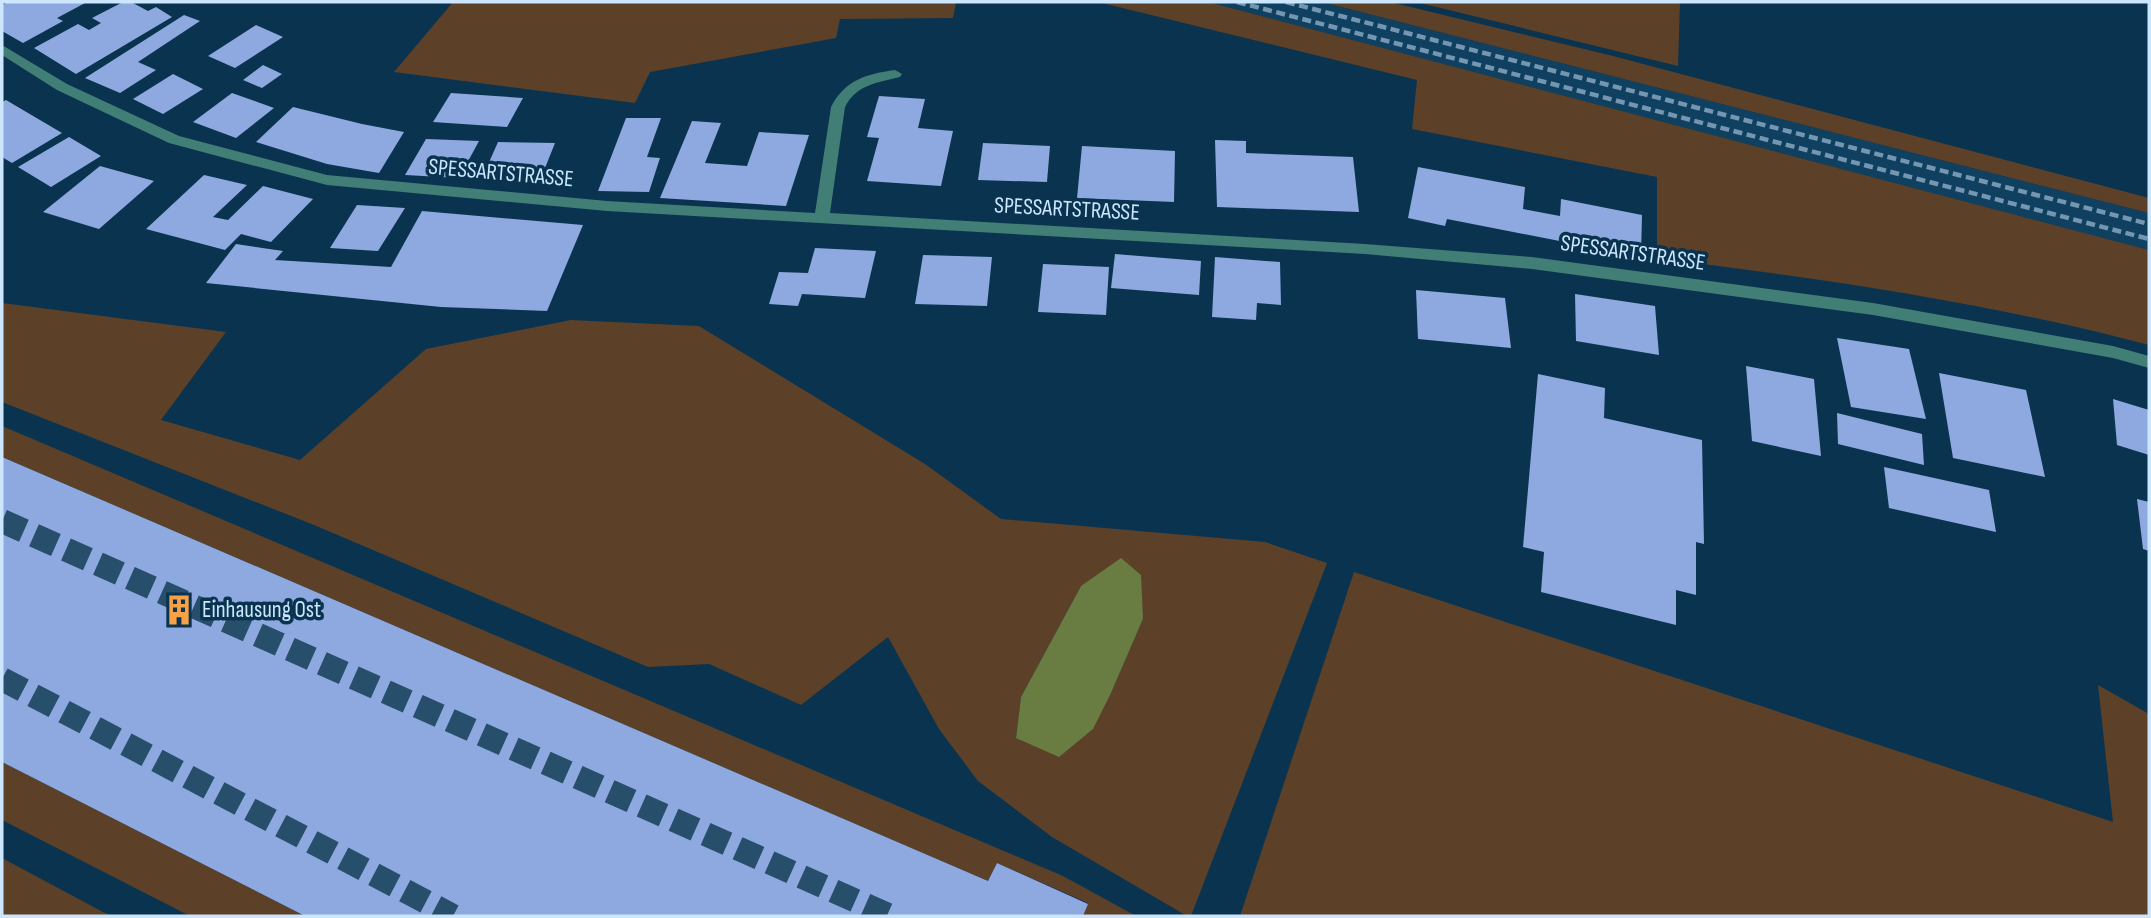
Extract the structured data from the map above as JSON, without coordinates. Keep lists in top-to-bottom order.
{
  "streets": {
    "street": ["SPESSARTSTRASSE"]
  },
  "places": {
    "building": ["Einhausung Ost"]
  }
}
